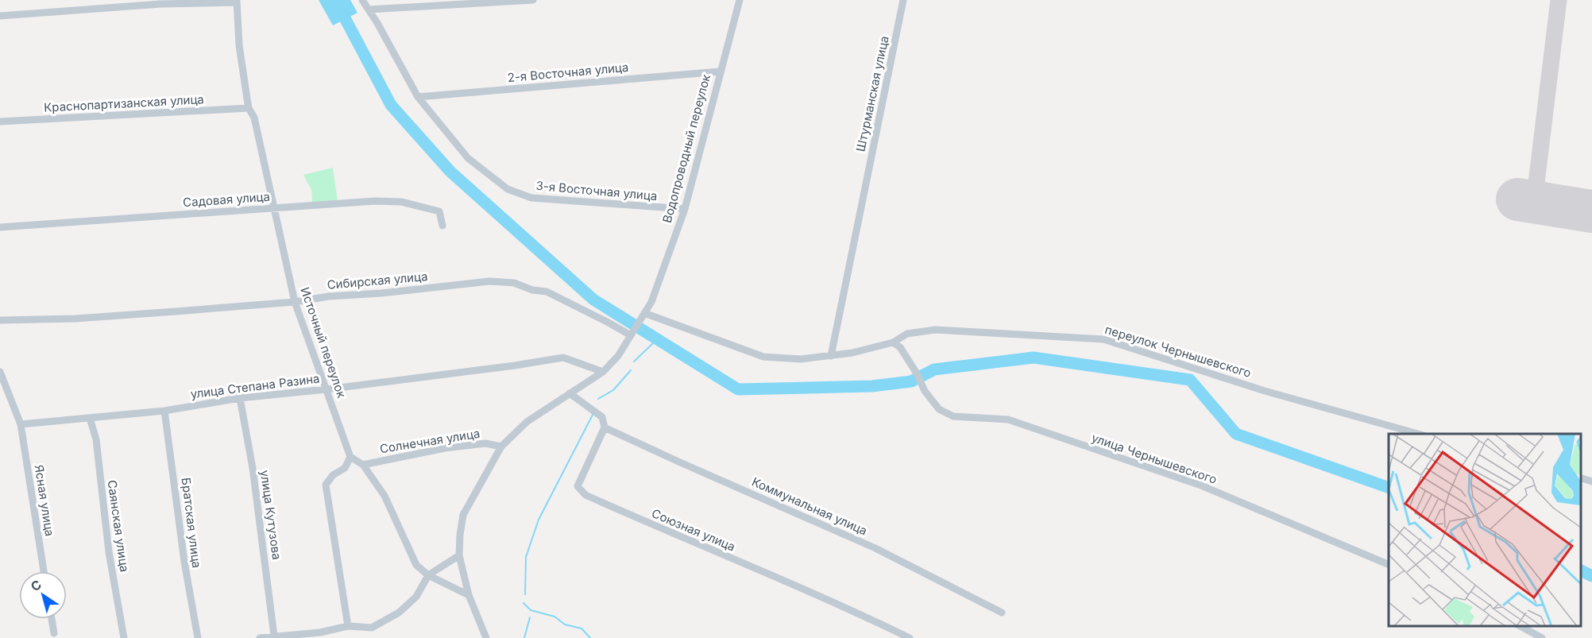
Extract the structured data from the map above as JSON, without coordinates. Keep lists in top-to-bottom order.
{
  "streets": {
    "street": [
      "2-я Восточная улица",
      "Штурманская улица",
      "Краснопартизанская улица",
      "Водопроводный переулок",
      "3-я Восточная улица",
      "Садовая улица",
      "Сибирская улица",
      "Источный переулок",
      "переулок Чернышевского",
      "улица Степана Разина",
      "Солнечная улица",
      "улица Чернышевского",
      "Ясная улица",
      "Коммунальная улица",
      "улица Кутузова",
      "Братская улица",
      "Саянская улица",
      "Союзная улица"
    ]
  },
  "crossings": [
    ["2-я Восточная улица", "Водопроводный переулок"],
    ["2-я Восточная улица", "3-я Восточная улица"],
    ["Штурманская улица", "переулок Чернышевского"],
    ["Краснопартизанская улица", "Источный переулок"],
    ["Водопроводный переулок", "3-я Восточная улица"],
    ["Водопроводный переулок", "Сибирская улица"],
    ["Водопроводный переулок", "переулок Чернышевского"],
    ["Водопроводный переулок", "улица Степана Разина"],
    ["Водопроводный переулок", "Солнечная улица"],
    ["Садовая улица", "Источный переулок"],
    ["Сибирская улица", "Источный переулок"],
    ["Источный переулок", "улица Степана Разина"],
    ["переулок Чернышевского", "улица Чернышевского"],
    ["улица Степана Разина", "Ясная улица"],
    ["улица Степана Разина", "улица Кутузова"],
    ["улица Степана Разина", "Братская улица"],
    ["улица Степана Разина", "Саянская улица"],
    ["Коммунальная улица", "Союзная улица"]
  ],
  "north": "top left"
}
